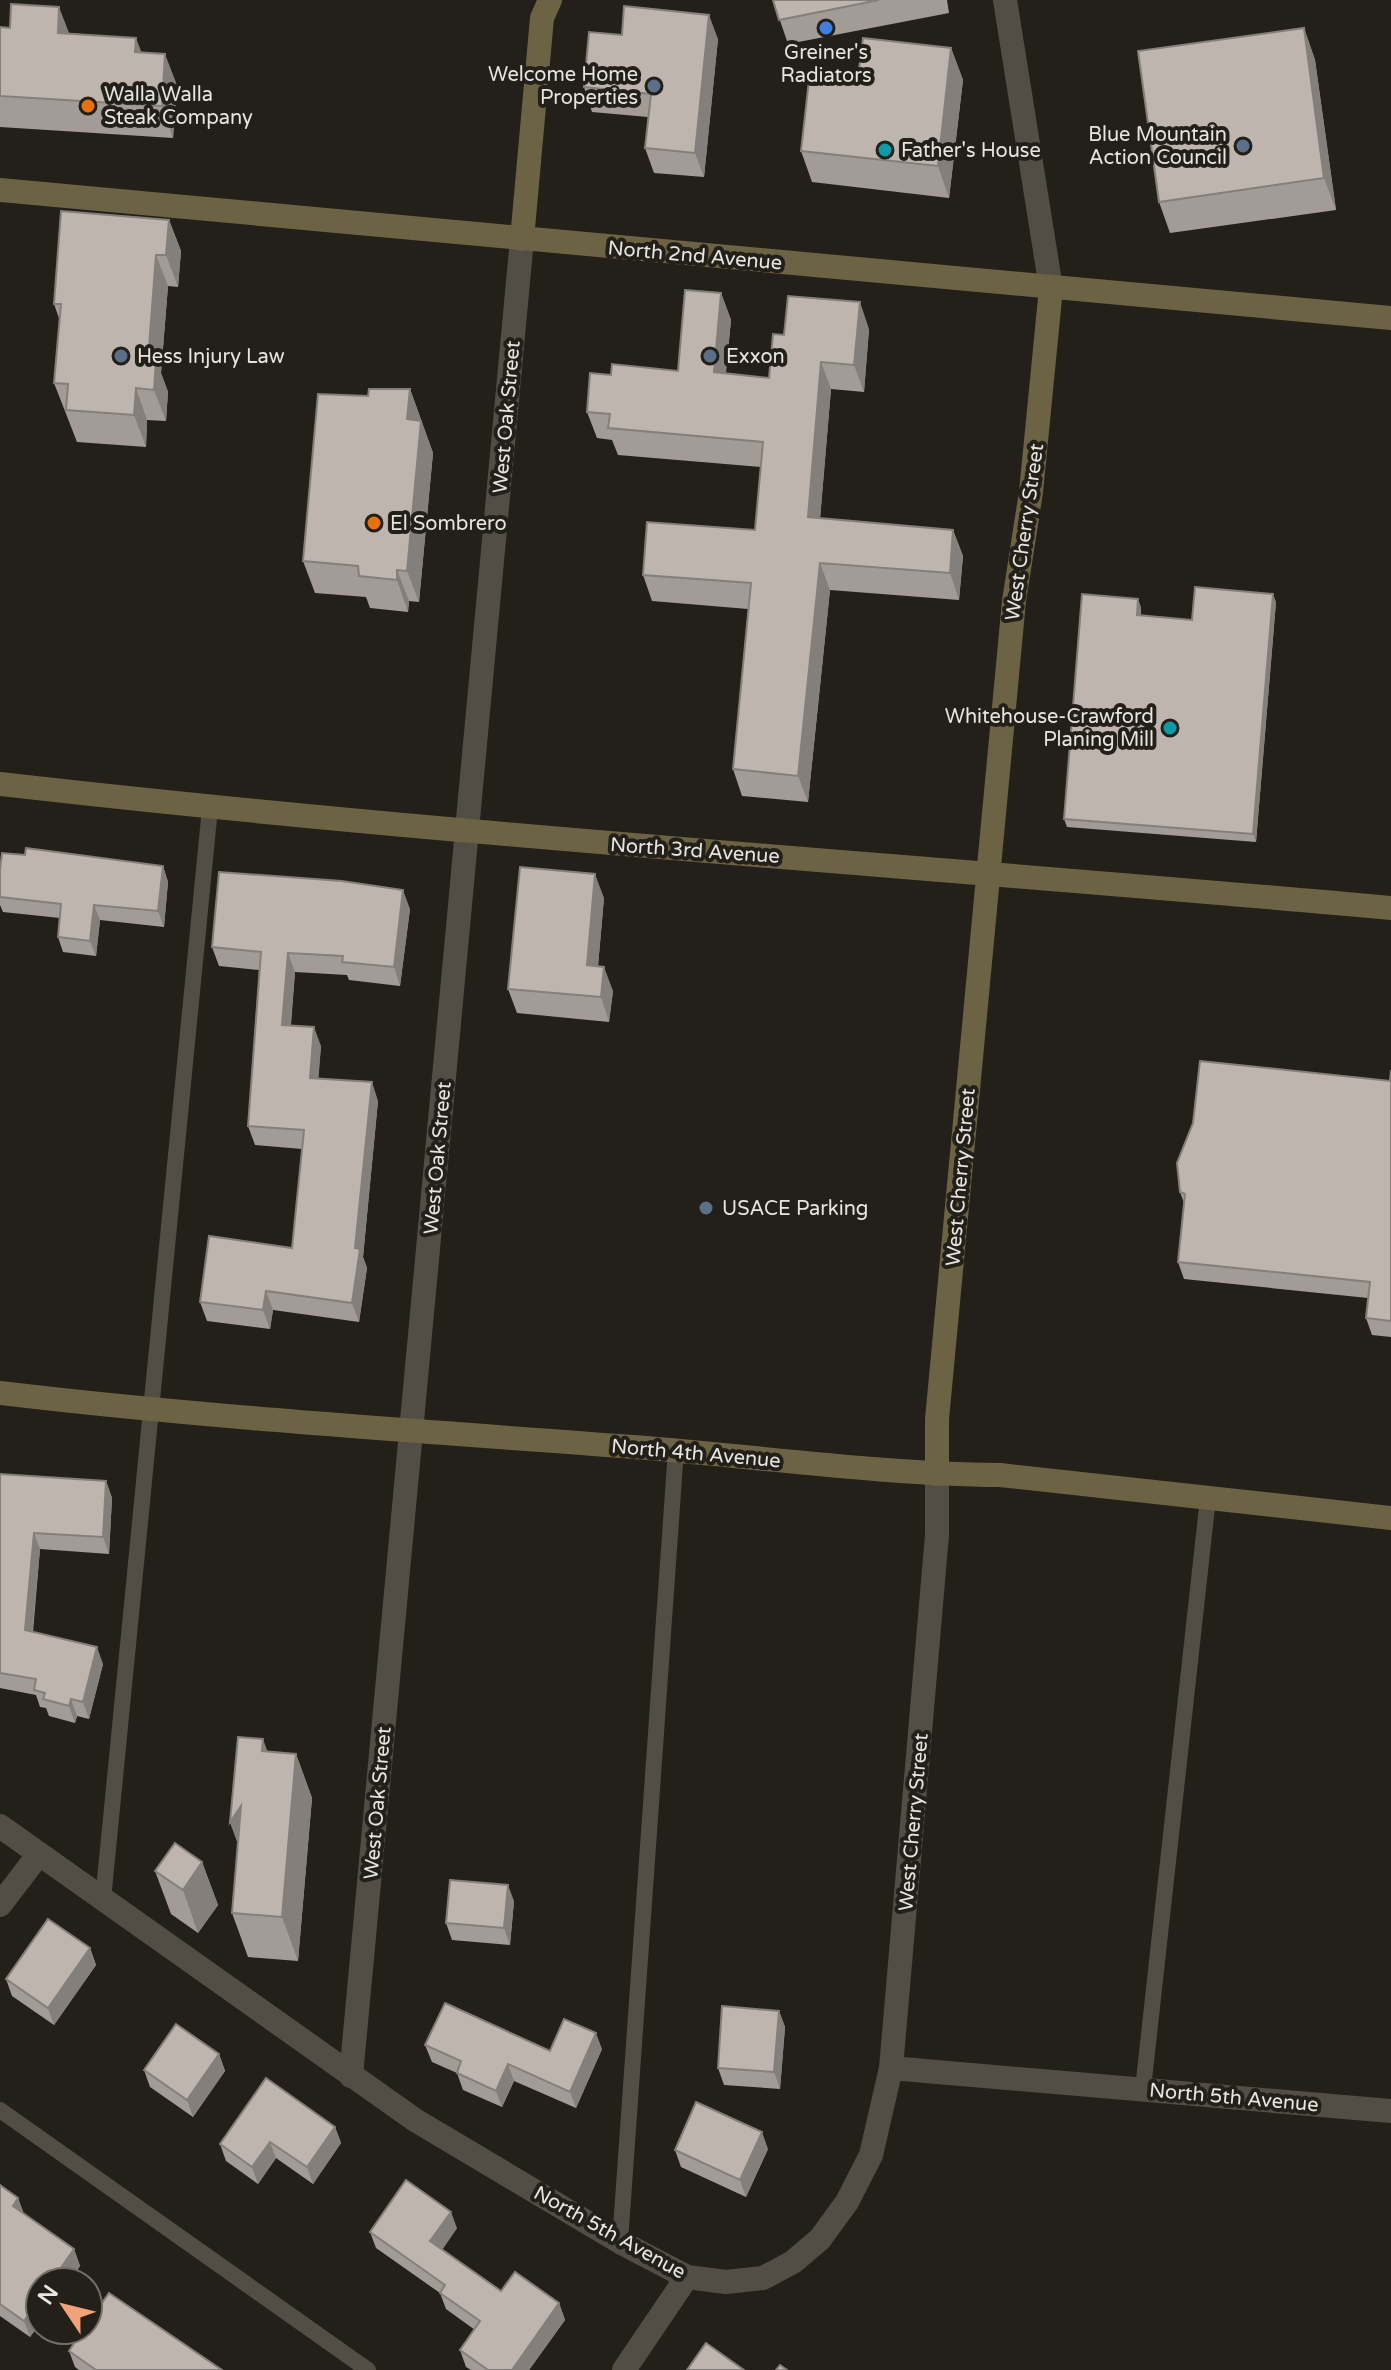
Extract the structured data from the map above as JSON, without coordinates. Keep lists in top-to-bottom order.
{
  "streets": {
    "street": [
      "North 2nd Avenue",
      "West Oak Street",
      "West Cherry Street",
      "North 3rd Avenue",
      "North 4th Avenue",
      "North 5th Avenue"
    ]
  },
  "crossings": [
    ["North 2nd Avenue", "West Oak Street"],
    ["North 2nd Avenue", "West Cherry Street"],
    ["West Oak Street", "North 3rd Avenue"],
    ["West Oak Street", "North 4th Avenue"],
    ["West Oak Street", "North 5th Avenue"],
    ["West Cherry Street", "North 3rd Avenue"],
    ["West Cherry Street", "North 4th Avenue"],
    ["West Cherry Street", "North 5th Avenue"]
  ],
  "places": [
    "Greiner's Radiators",
    "Welcome Home Properties",
    "Walla Walla Steak Company",
    "Blue Mountain Action Council",
    "Father's House",
    "Hess Injury Law",
    "Exxon",
    "El Sombrero",
    "Whitehouse-Crawford Planing Mill",
    "USACE Parking"
  ],
  "north": "top left"
}
